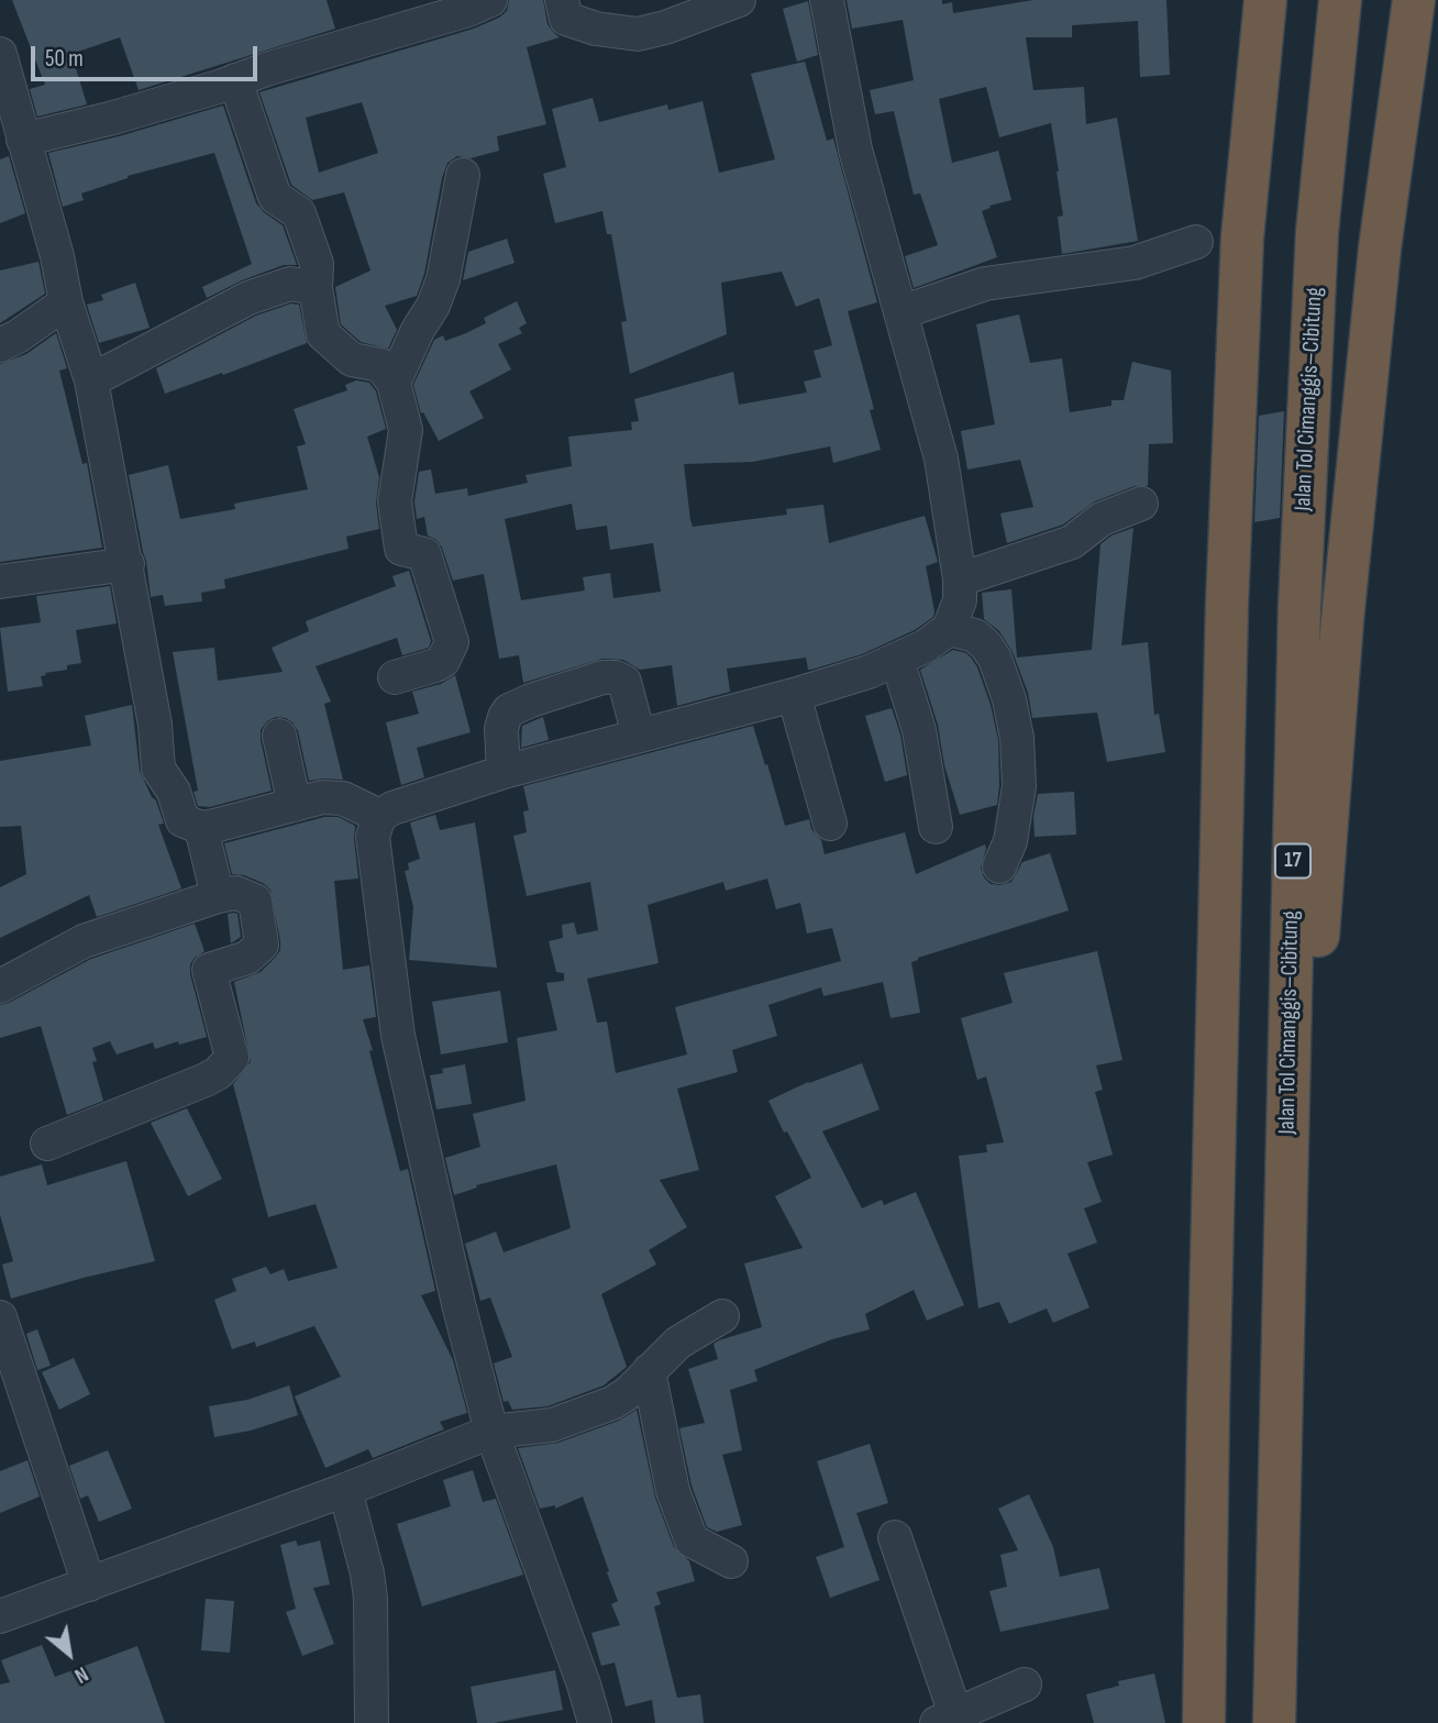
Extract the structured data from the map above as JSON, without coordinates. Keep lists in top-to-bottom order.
{
  "streets": {
    "highway": ["Jalan Tol Cimanggis–Cibitung", "17"]
  },
  "scale_bar": "50 m",
  "north": "bottom right"
}
